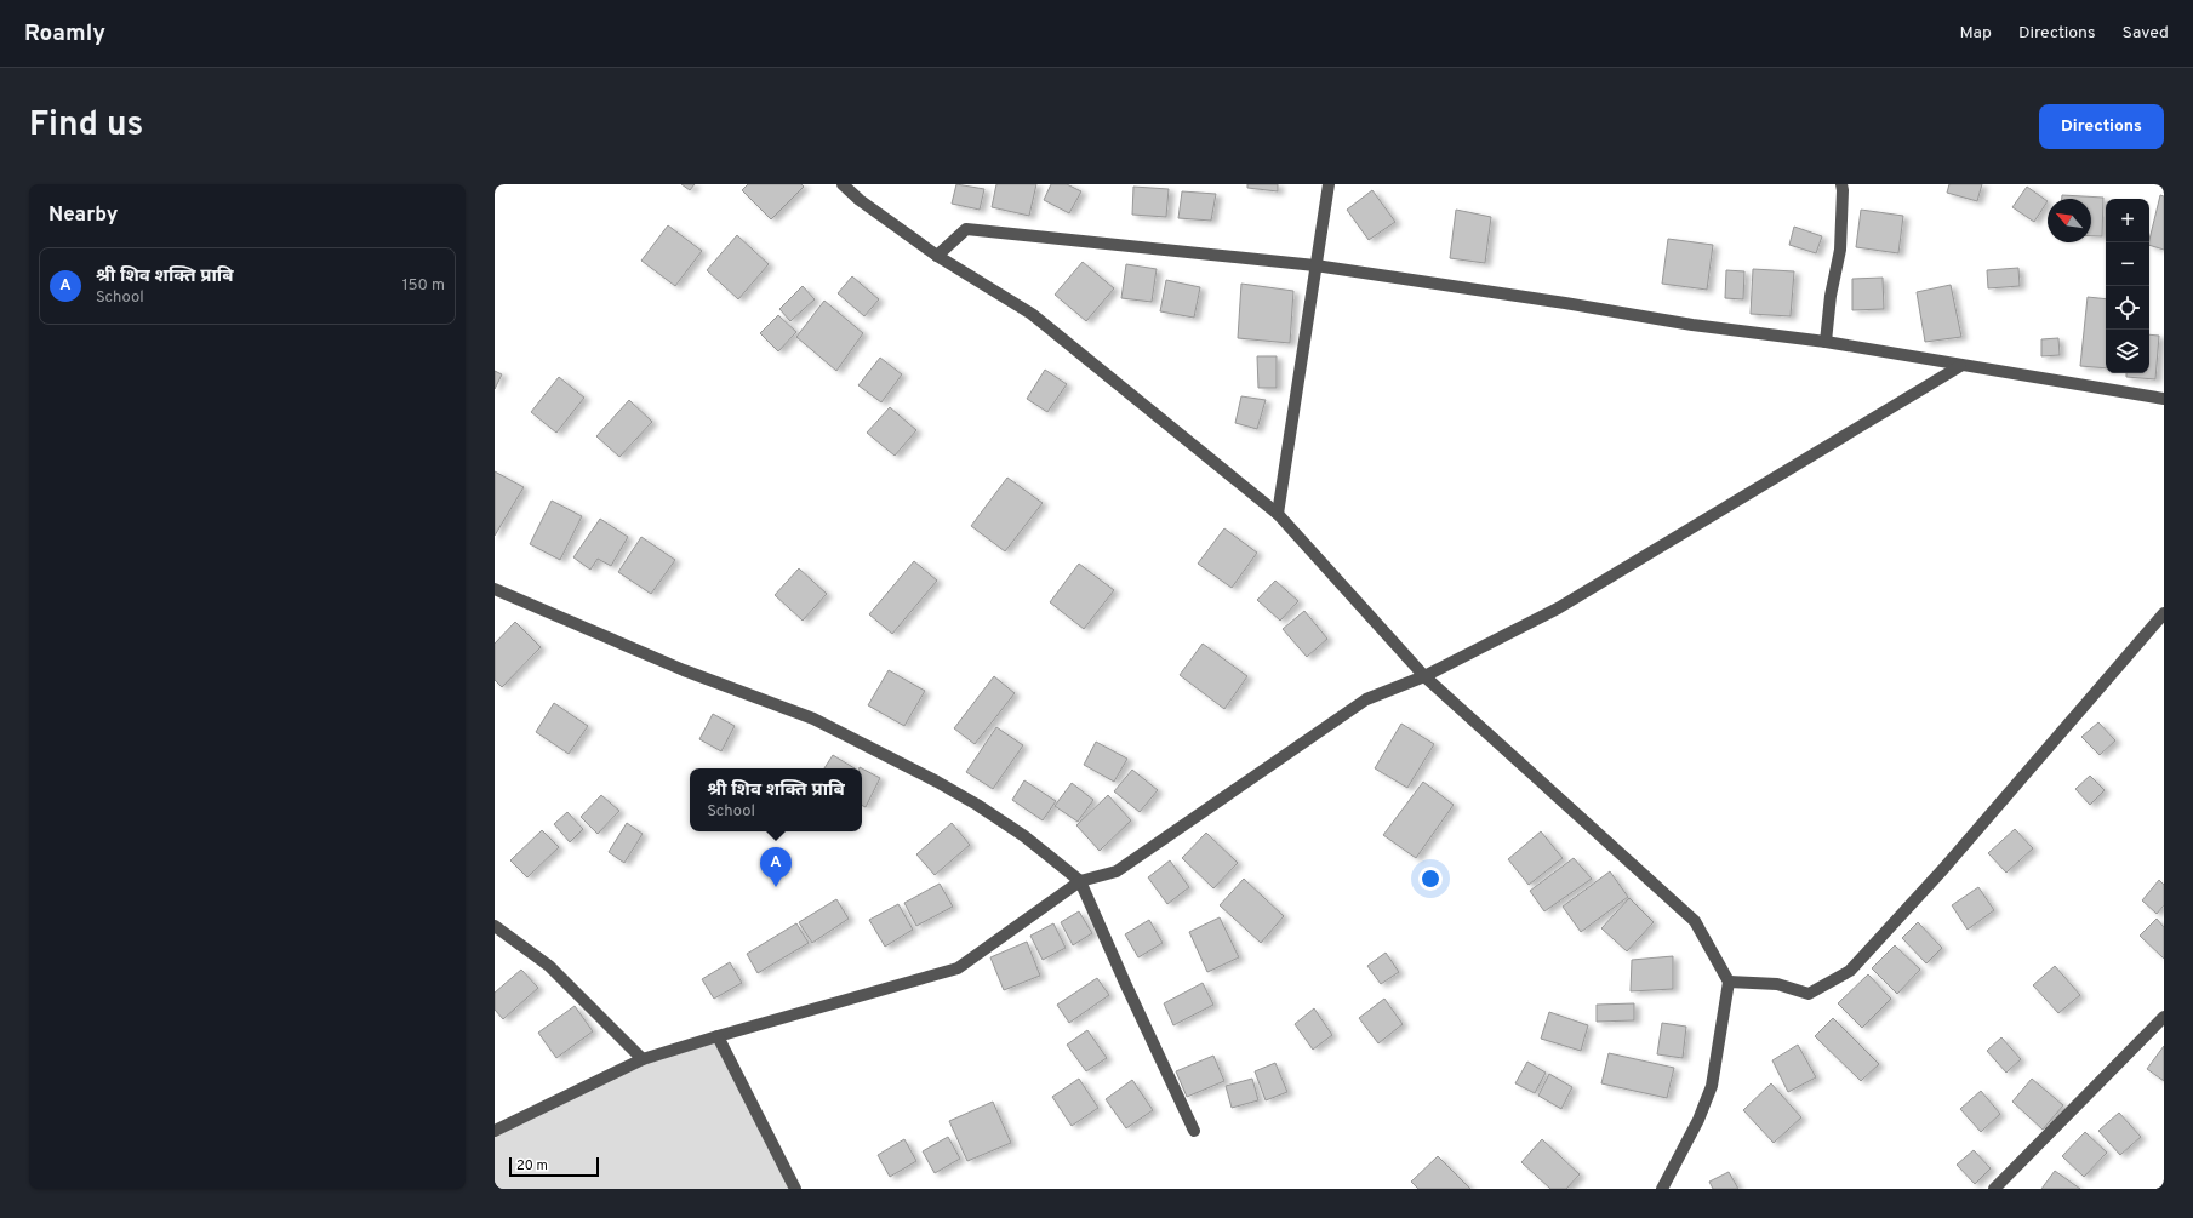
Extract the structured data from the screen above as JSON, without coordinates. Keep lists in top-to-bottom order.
{
  "scale_bar": "20 m",
  "north": "top left",
  "page": {
    "header": "Roamly",
    "nav": ["Map", "Directions", "Saved"],
    "title": "Find us",
    "buttons": "Directions",
    "heading": "Nearby",
    "map_buttons": ["+", "−"],
    "list": [
      {
        "mark": "A",
        "name": "श्री शिव शक्ति प्राबि",
        "note": "School",
        "value": "150 m"
      }
    ],
    "popup": ["श्री शिव शक्ति प्राबि", "School"],
    "pins": "A",
    "scale": "20 m"
  }
}
